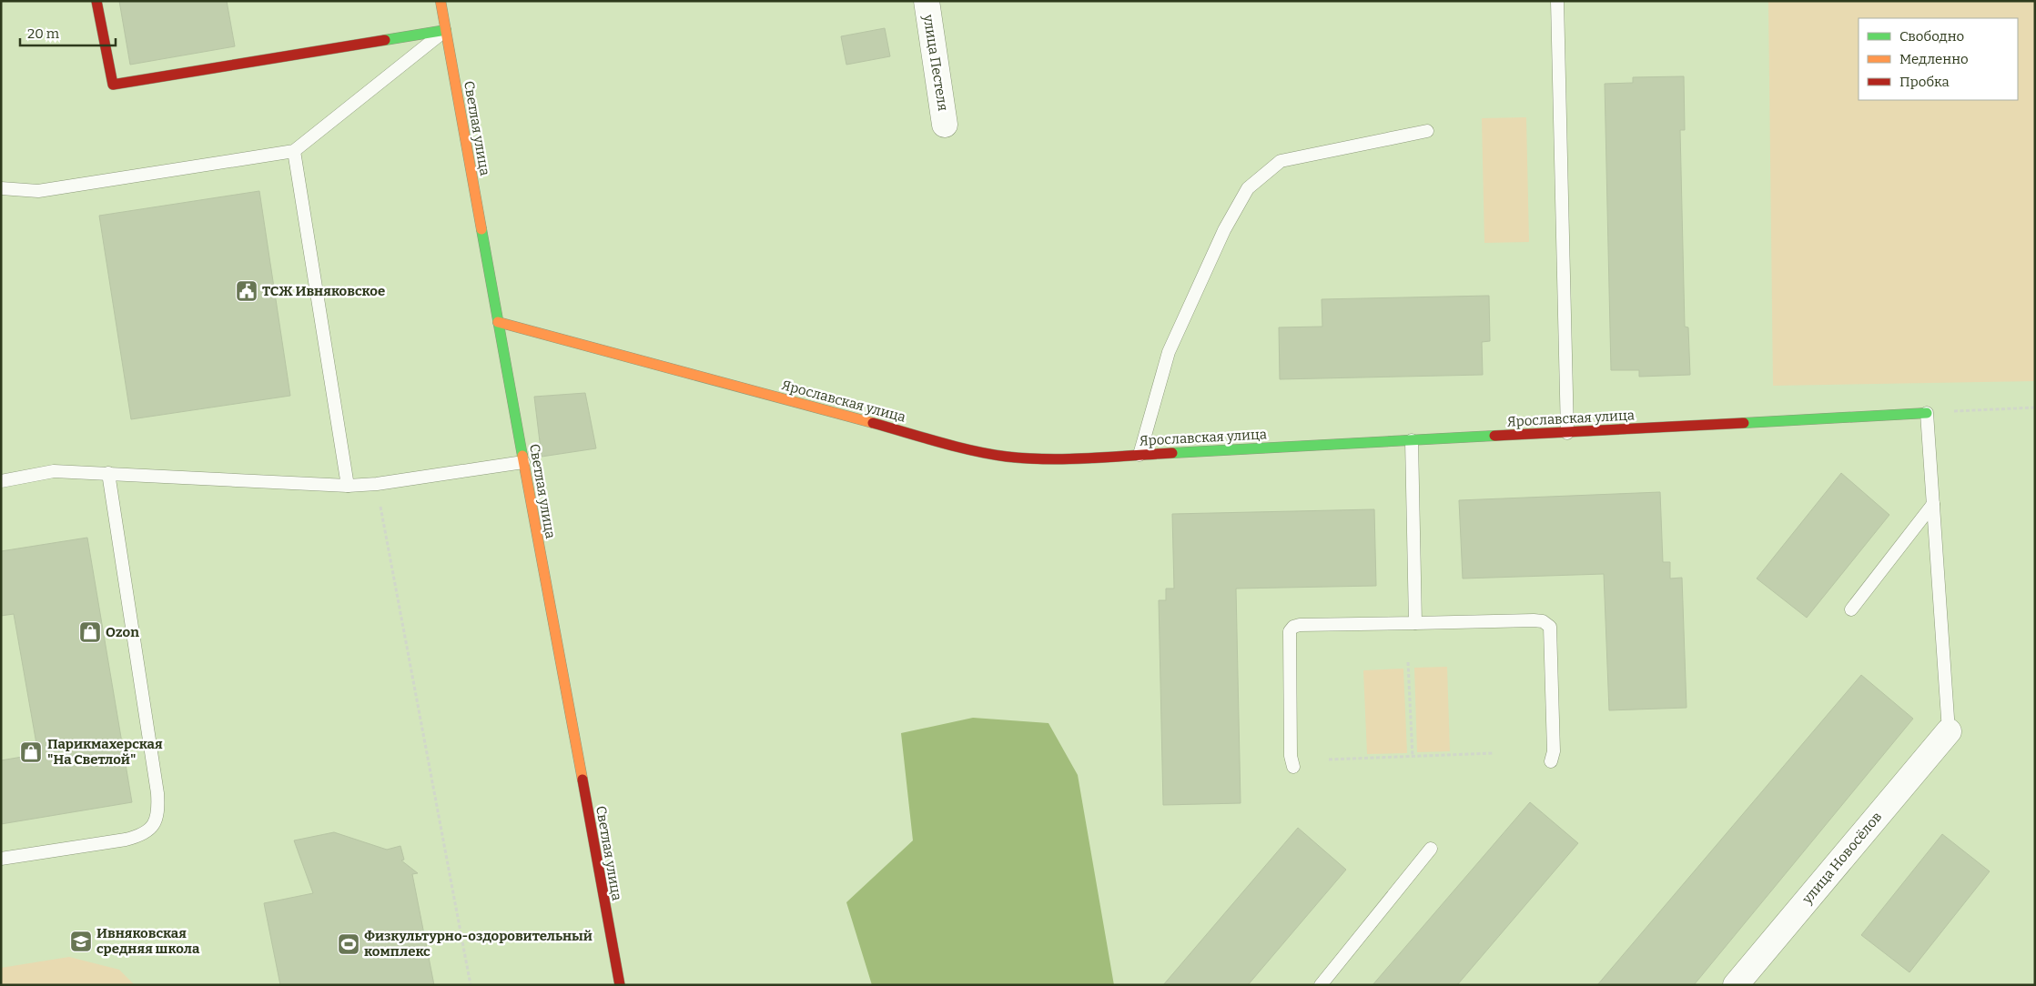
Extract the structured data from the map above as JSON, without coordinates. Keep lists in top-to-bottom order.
{
  "streets": {
    "street": [
      "улица Пестеля",
      "Светлая улица",
      "Ярославская улица",
      "улица Новосёлов"
    ]
  },
  "crossings": [
    ["Светлая улица", "Ярославская улица"]
  ],
  "places": {
    "public building": ["ТСЖ Ивняковское"],
    "shop": ["Ozon", "Парикмахерская \"На Светлой\""],
    "school or university": ["Ивняковская средняя школа"],
    "sports": ["Физкультурно-оздоровительный комплекс"]
  },
  "legend": ["Свободно", "Медленно", "Пробка"],
  "scale_bar": "20 m"
}
